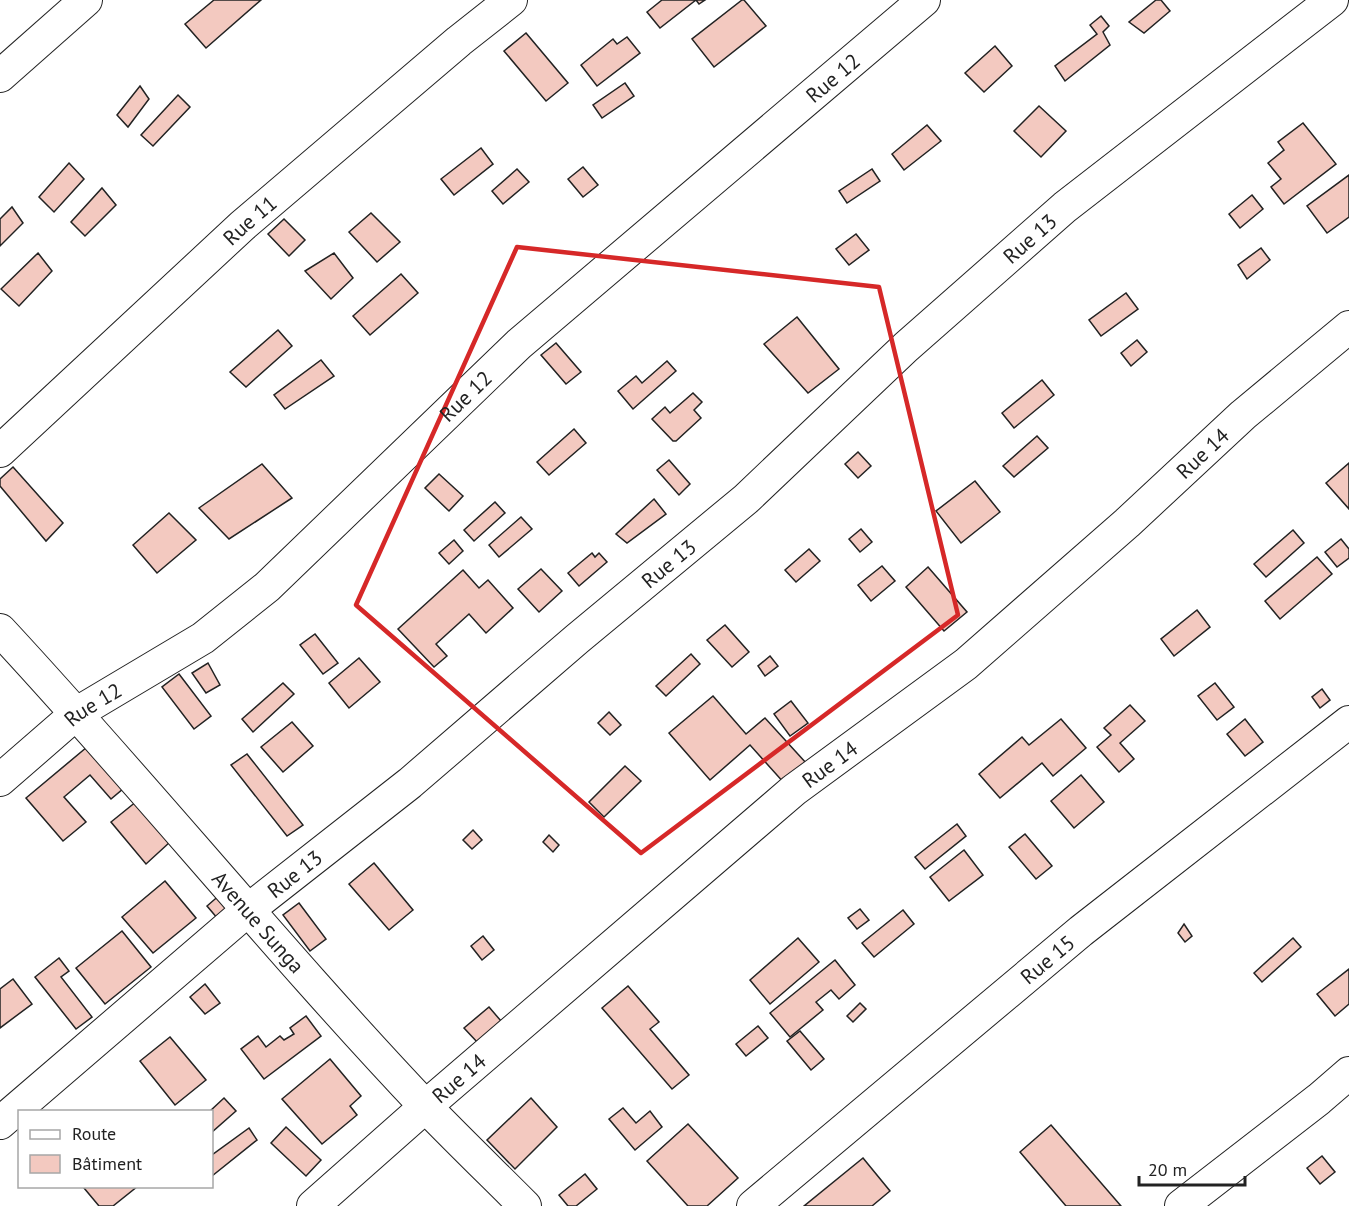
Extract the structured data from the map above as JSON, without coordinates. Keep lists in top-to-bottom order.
{
  "streets": {
    "street": [
      "Rue 12",
      "Rue 11",
      "Rue 13",
      "Rue 14",
      "Avenue Sunga",
      "Rue 15"
    ]
  },
  "crossings": [
    ["Rue 12", "Avenue Sunga"],
    ["Rue 13", "Avenue Sunga"],
    ["Rue 14", "Avenue Sunga"]
  ],
  "legend": ["Route", "Bâtiment"],
  "scale_bar": "20 m"
}
